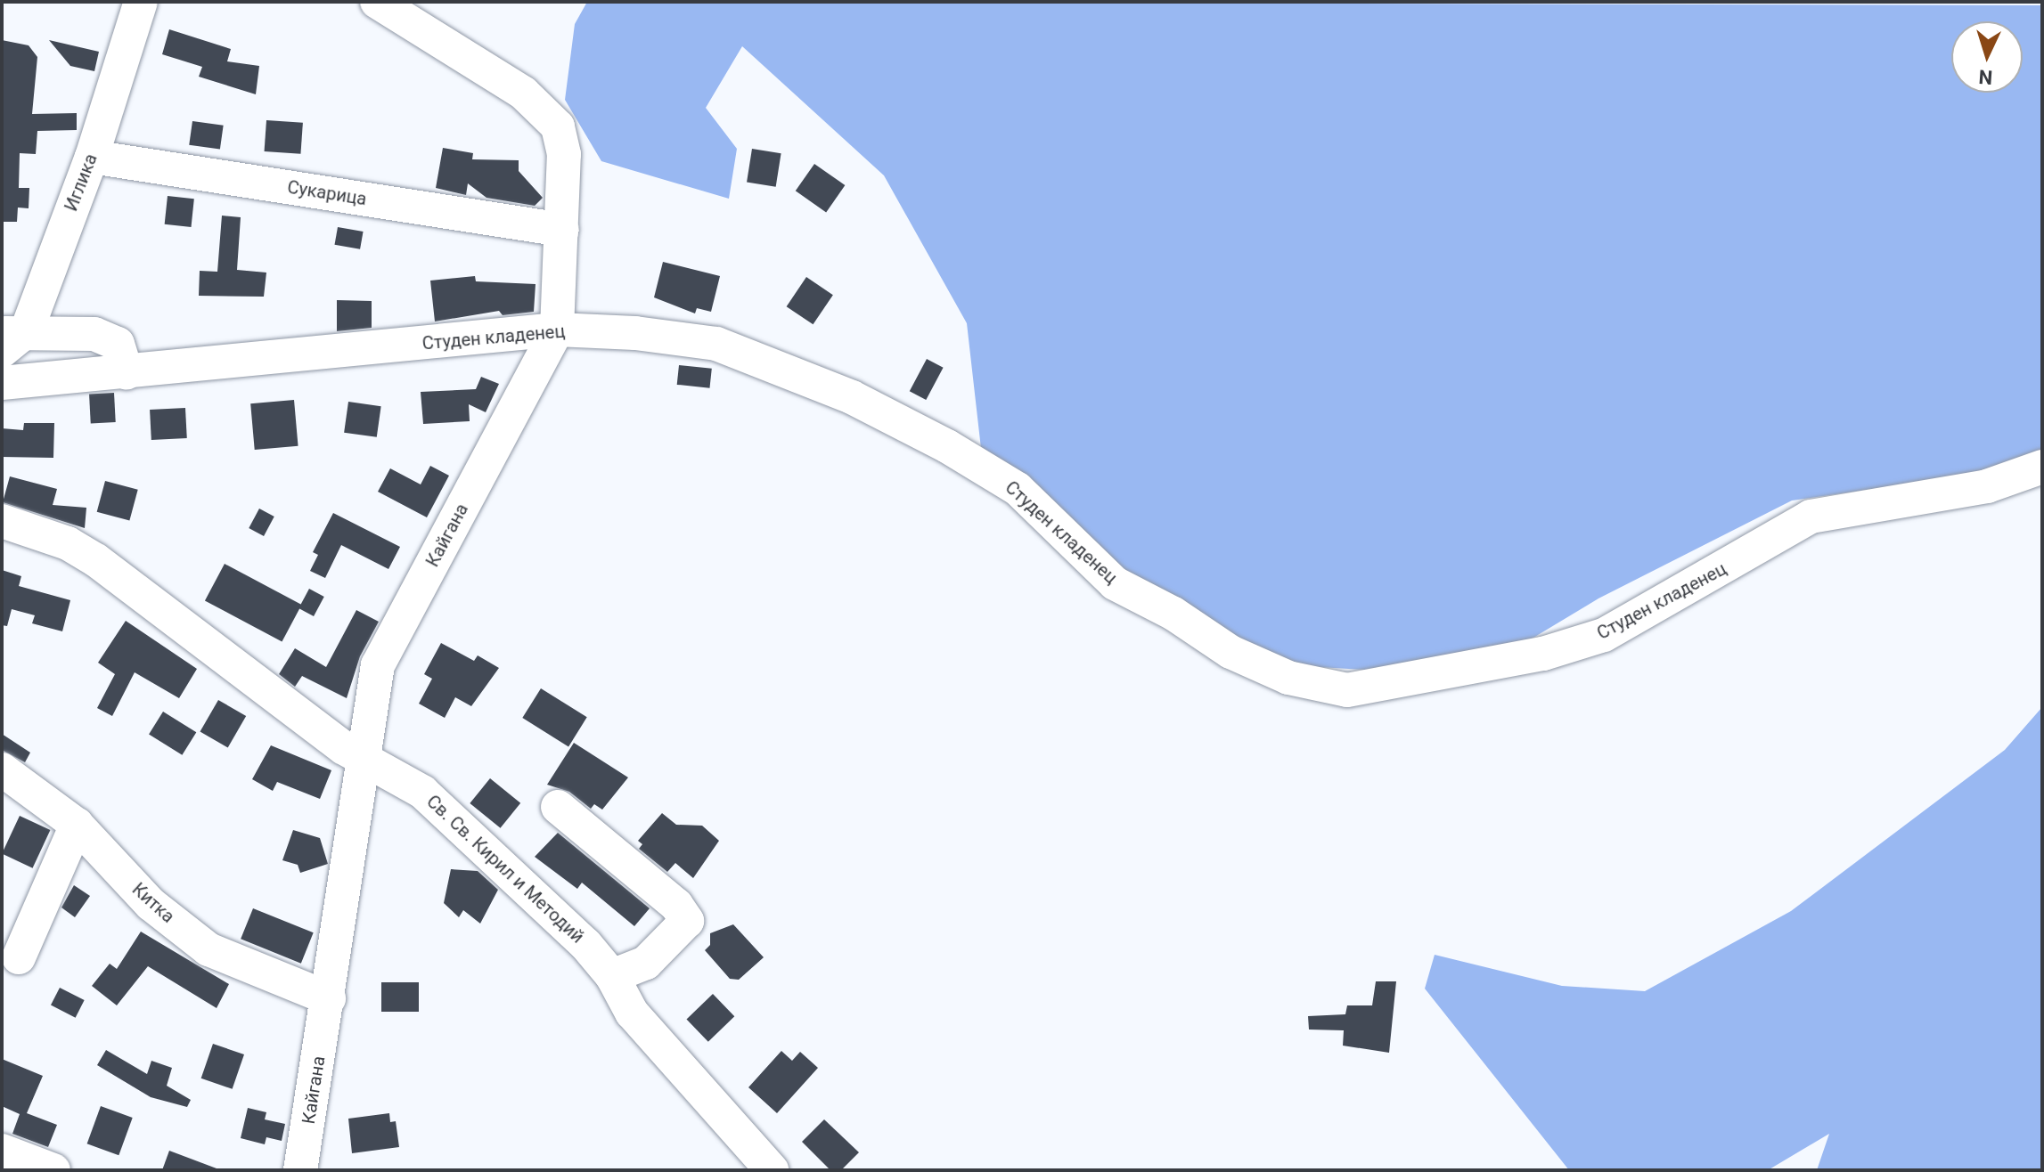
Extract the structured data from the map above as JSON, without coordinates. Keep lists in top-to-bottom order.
{
  "streets": {
    "street": [
      "Иглика",
      "Сукарица",
      "Студен кладенец",
      "Кайгана",
      "Св. Св. Кирил и Методий",
      "Китка"
    ]
  },
  "crossings": [
    ["Иглика", "Сукарица"],
    ["Сукарица", "Кайгана"],
    ["Студен кладенец", "Кайгана"],
    ["Кайгана", "Св. Св. Кирил и Методий"],
    ["Кайгана", "Китка"]
  ],
  "north": "bottom"
}
